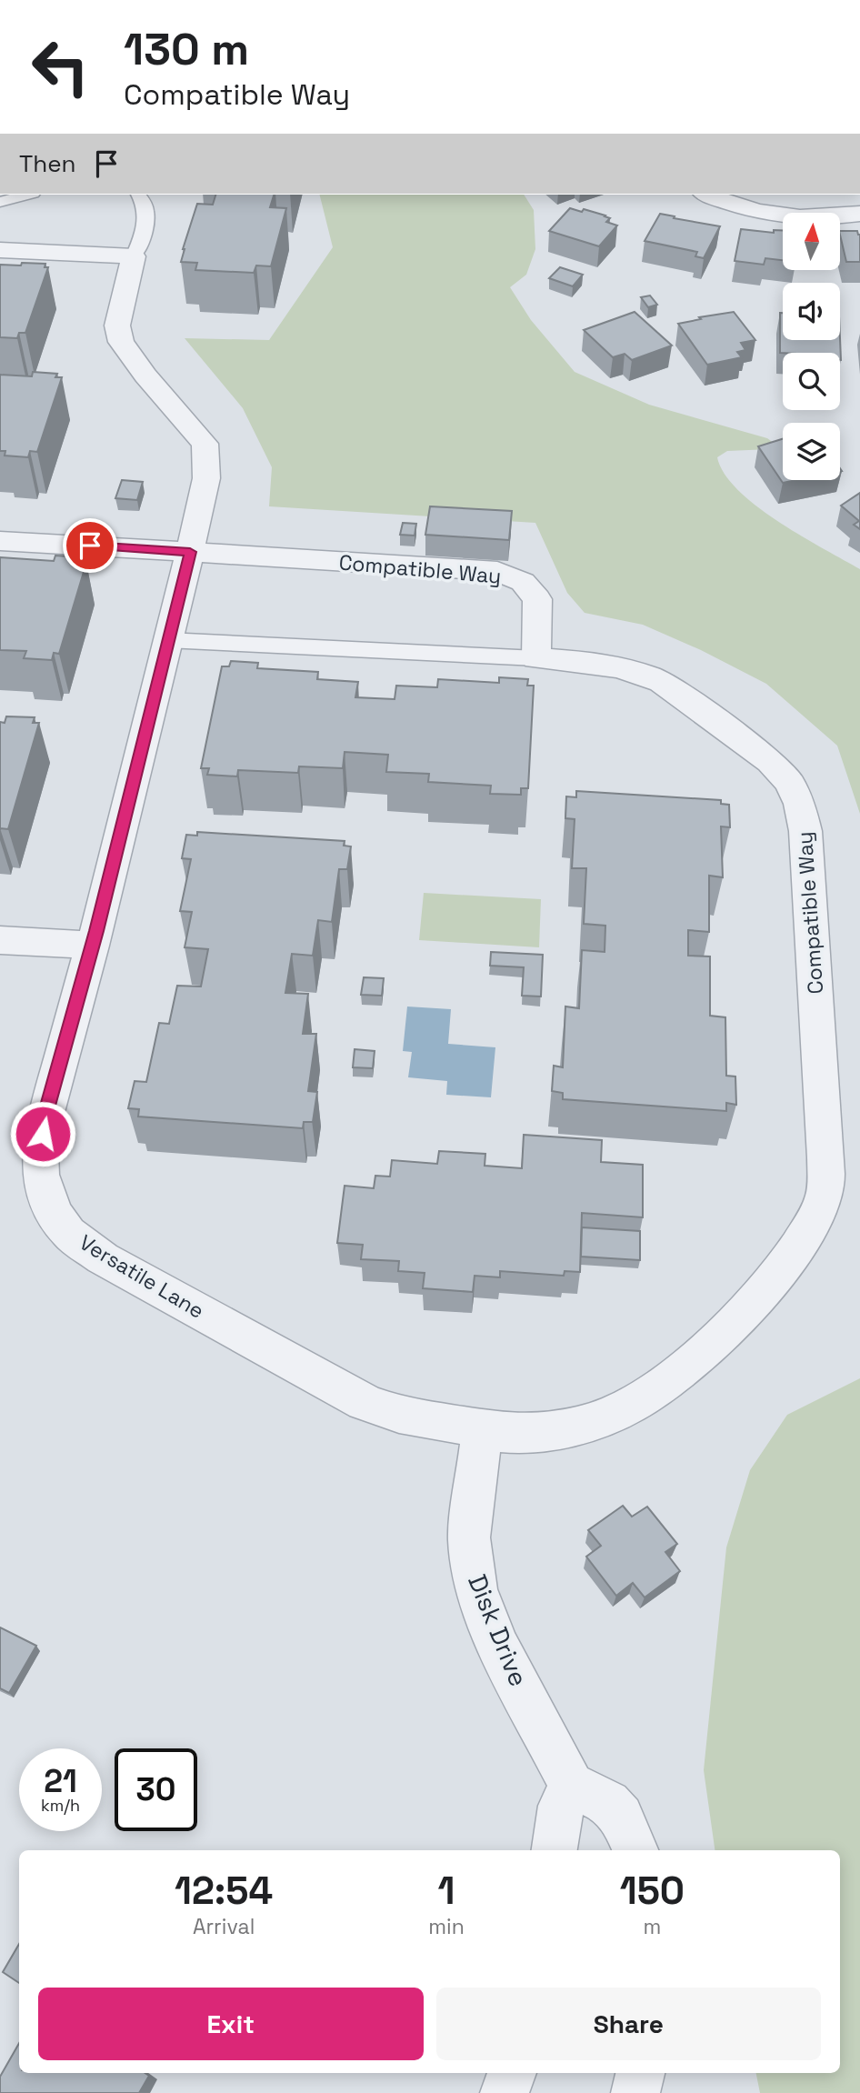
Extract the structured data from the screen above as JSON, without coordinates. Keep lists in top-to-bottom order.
{
  "streets": {
    "street": ["Compatible Way", "Versatile Lane", "Disk Drive"]
  },
  "crossings": [
    ["Compatible Way", "Versatile Lane"],
    ["Compatible Way", "Disk Drive"],
    ["Versatile Lane", "Disk Drive"]
  ],
  "north": "top",
  "page": {
    "turn": ["130 m", "Compatible Way"],
    "then": "Then",
    "speed": "21 km/h",
    "limit": "30",
    "eta": [
      "12:54",
      "Arrival",
      "1",
      "min",
      "150",
      "m"
    ],
    "buttons": ["Exit", "Share"]
  }
}
